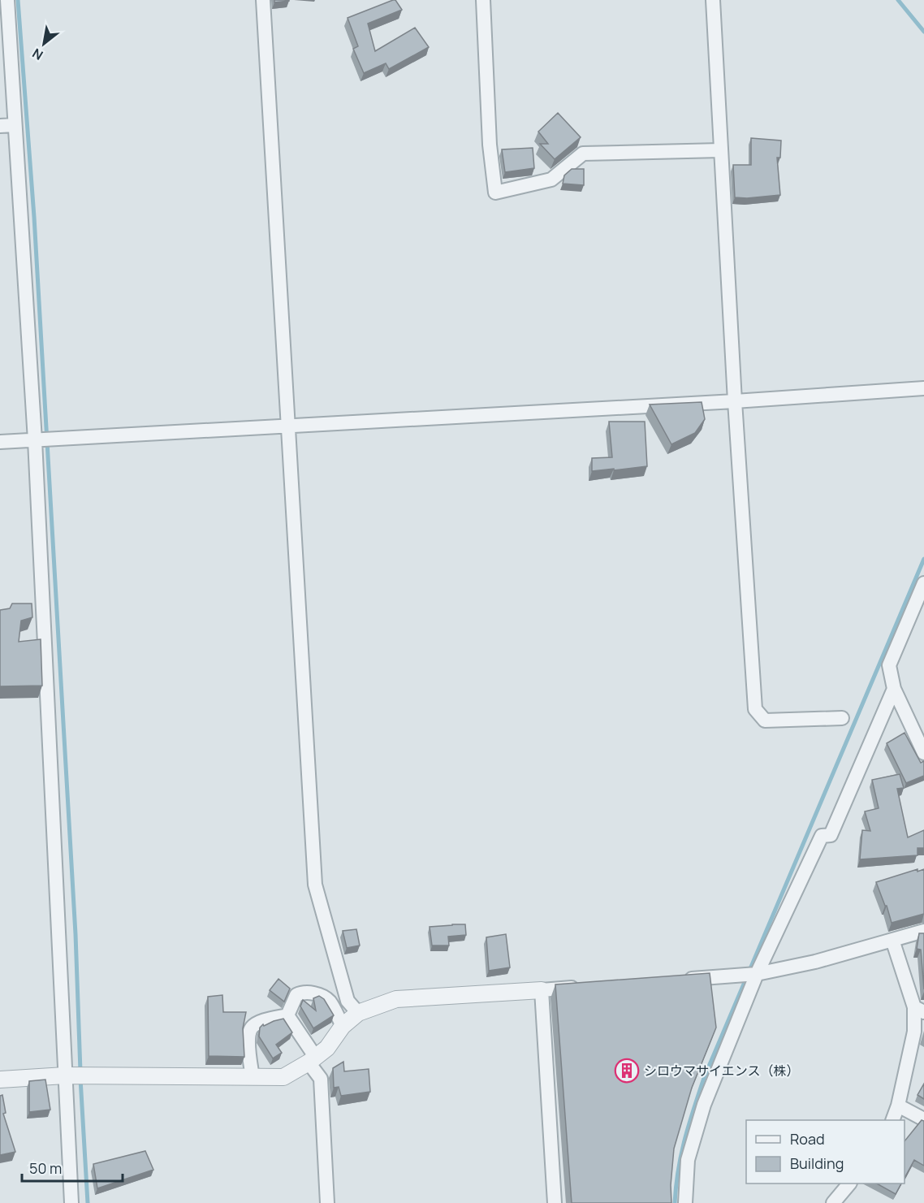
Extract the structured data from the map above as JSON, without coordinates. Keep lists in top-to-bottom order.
{
  "places": {
    "building": ["シロウマサイエンス（株）"]
  },
  "legend": ["Road", "Building"],
  "scale_bar": "50 m",
  "north": "bottom left"
}
